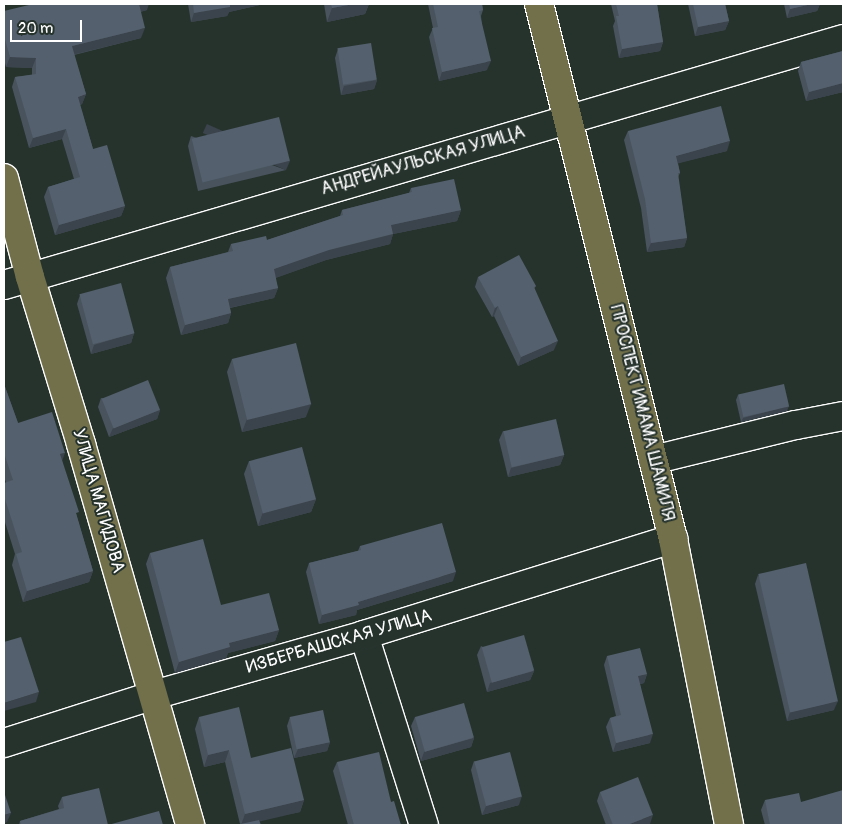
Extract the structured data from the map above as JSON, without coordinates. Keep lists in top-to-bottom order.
{
  "streets": {
    "main road": ["ПРОСПЕКТ ИМАМА ШАМИЛЯ", "УЛИЦА МАГИДОВА"],
    "street": ["АНДРЕЙАУЛЬСКАЯ УЛИЦА", "ИЗБЕРБАШСКАЯ УЛИЦА"]
  },
  "crossings": [
    ["АНДРЕЙАУЛЬСКАЯ УЛИЦА", "ПРОСПЕКТ ИМАМА ШАМИЛЯ"],
    ["АНДРЕЙАУЛЬСКАЯ УЛИЦА", "УЛИЦА МАГИДОВА"],
    ["ПРОСПЕКТ ИМАМА ШАМИЛЯ", "ИЗБЕРБАШСКАЯ УЛИЦА"],
    ["УЛИЦА МАГИДОВА", "ИЗБЕРБАШСКАЯ УЛИЦА"]
  ],
  "scale_bar": "20 m"
}
